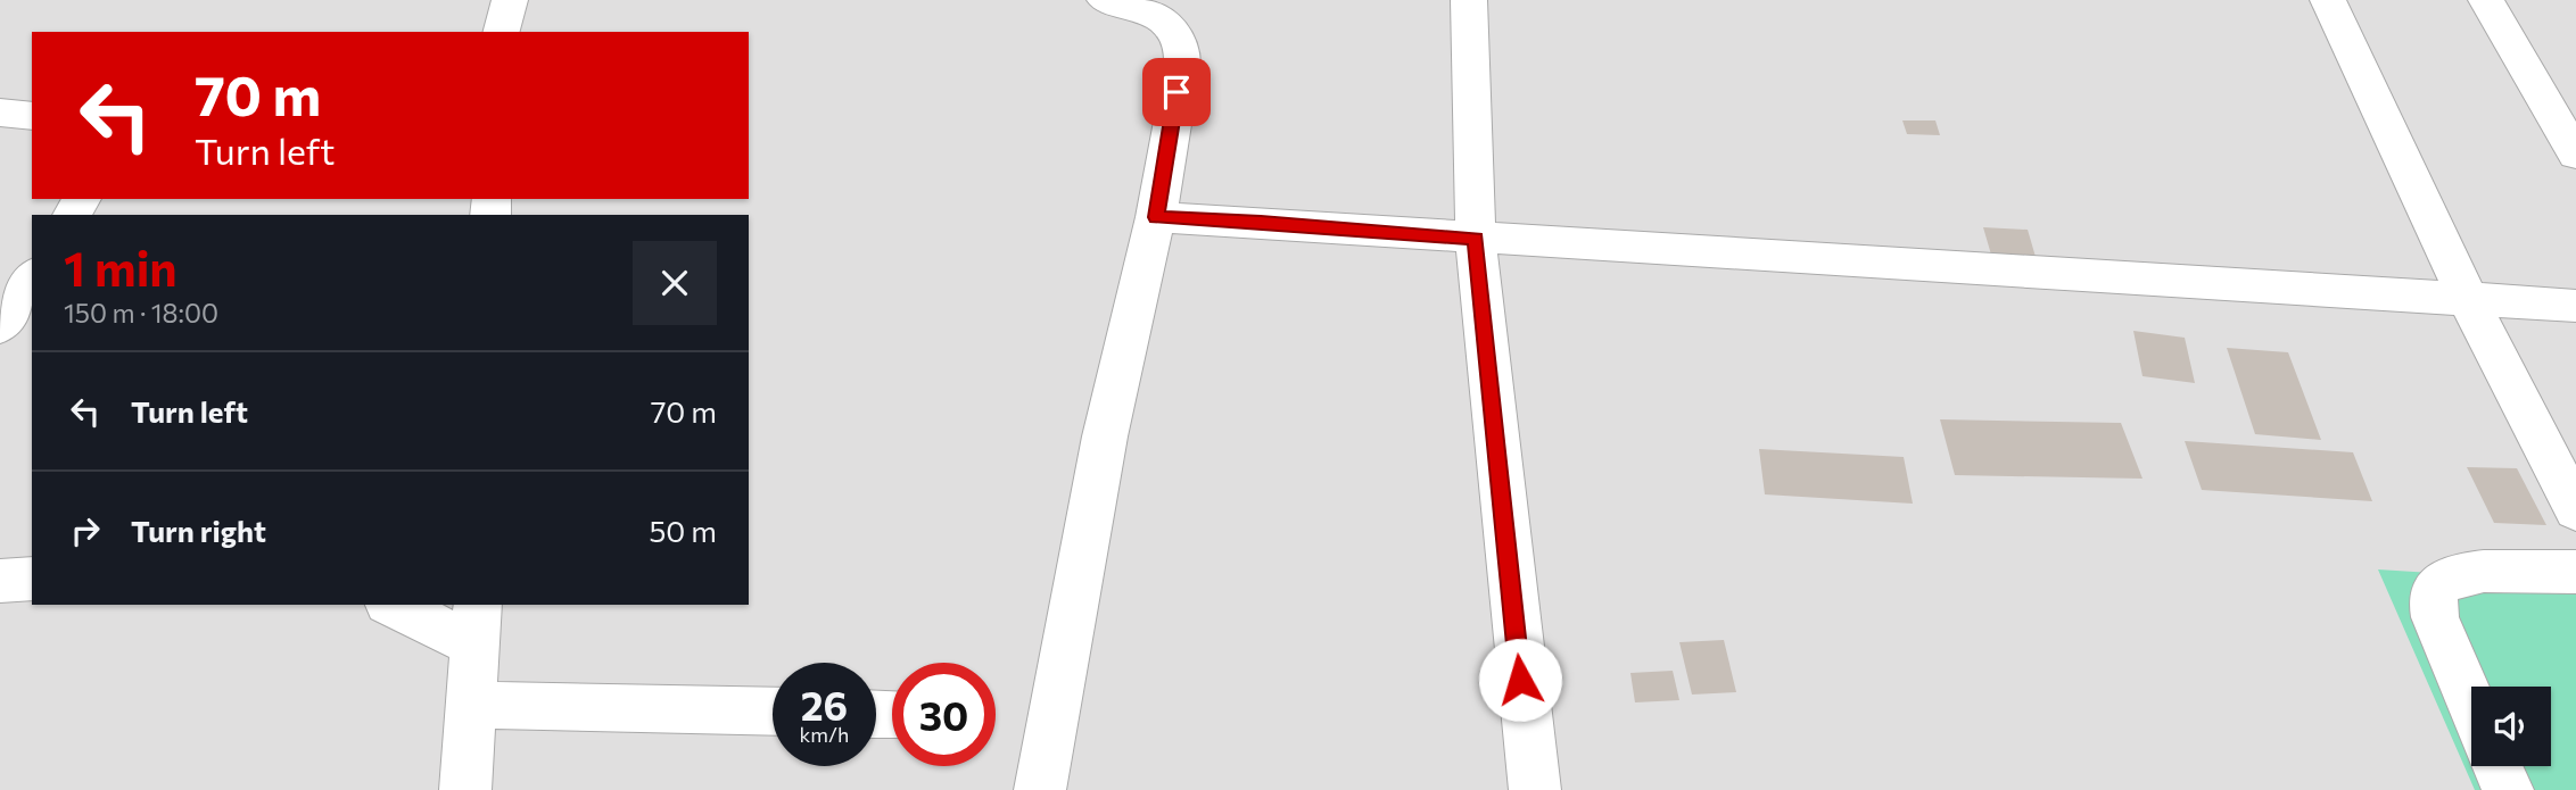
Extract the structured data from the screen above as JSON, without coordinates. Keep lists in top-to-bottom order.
{
  "page": {
    "turn": ["70 m", "Turn left"],
    "heading": ["1 min", "150 m · 18:00"],
    "list": [
      {
        "name": "Turn left",
        "value": "70 m"
      },
      {
        "name": "Turn right",
        "value": "50 m"
      }
    ],
    "speed": "26 km/h",
    "limit": "30"
  }
}
